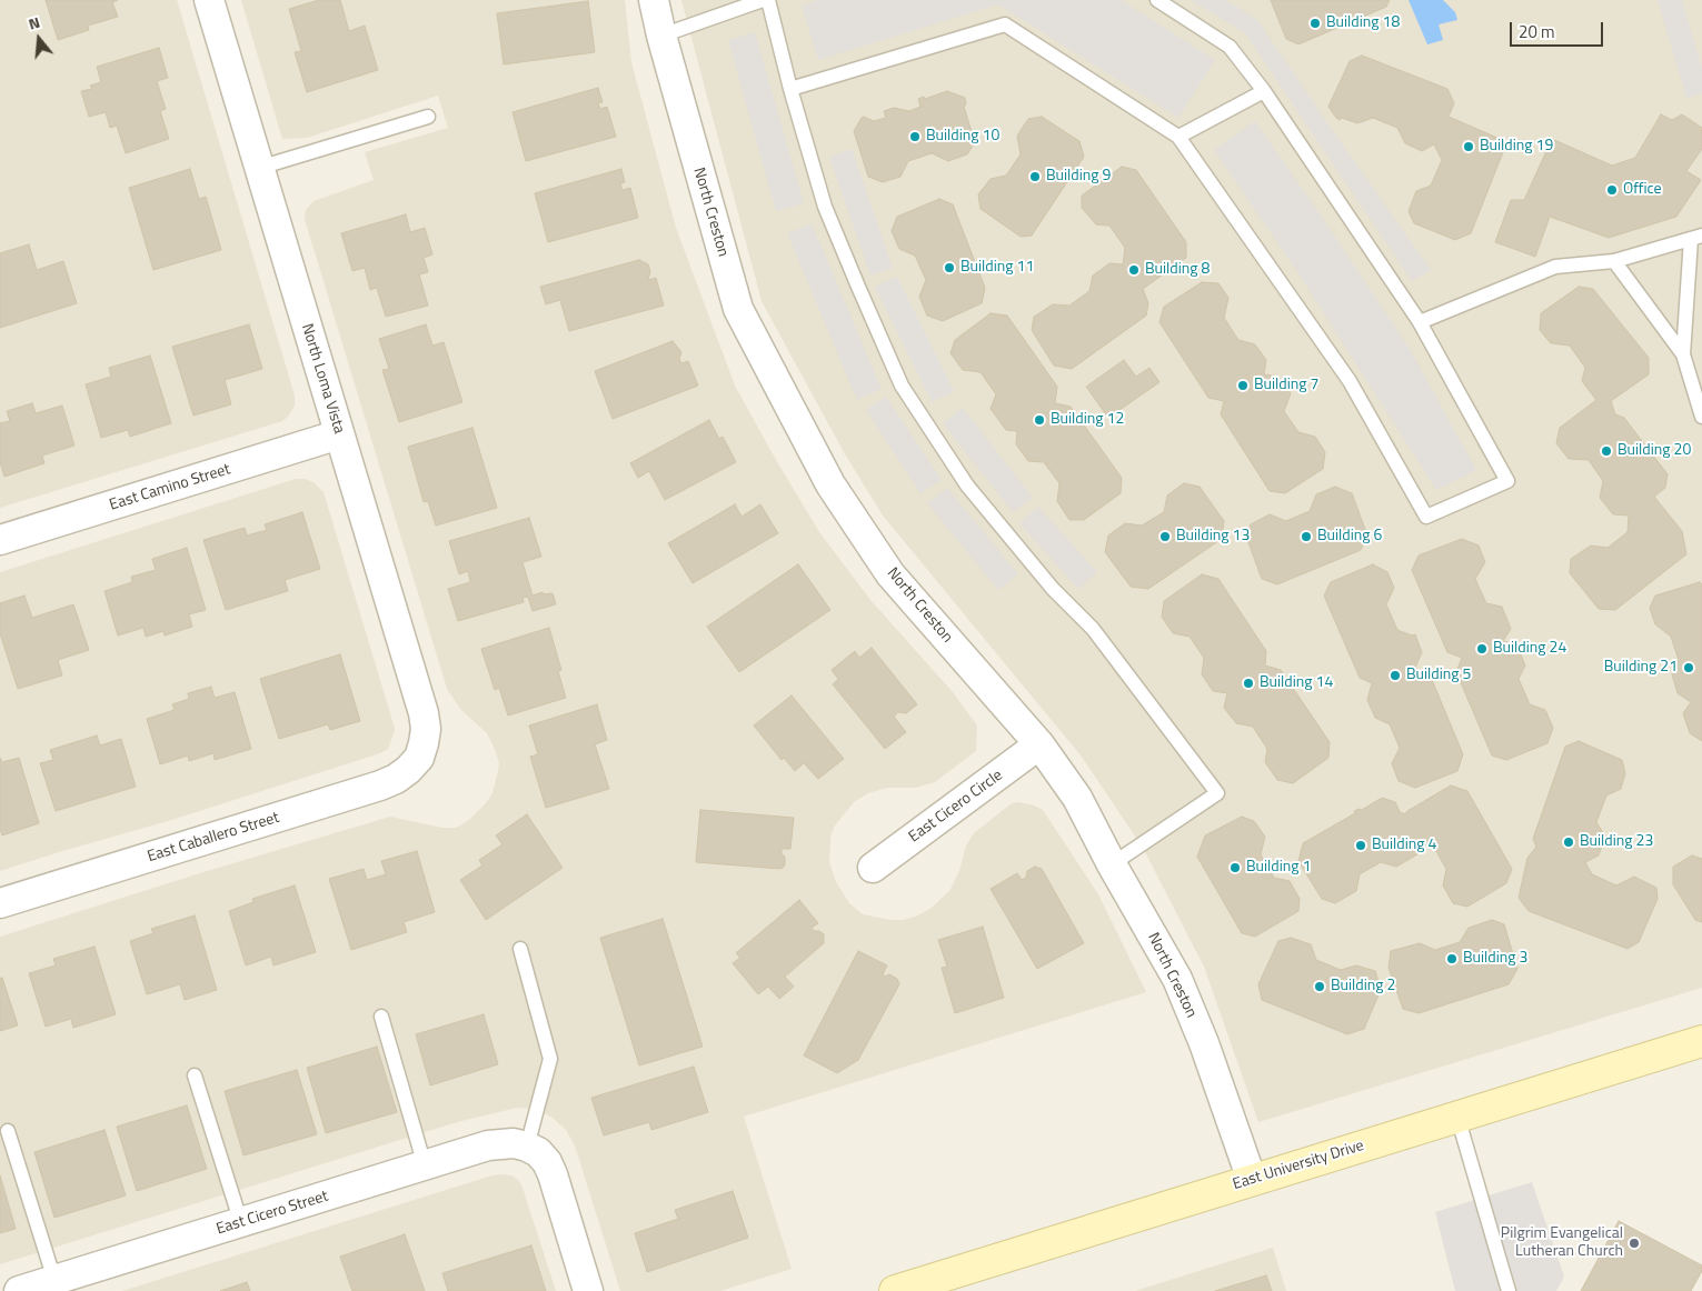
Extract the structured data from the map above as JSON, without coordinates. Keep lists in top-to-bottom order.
{
  "streets": {
    "main road": ["East University Drive"],
    "street": [
      "North Creston",
      "North Loma Vista",
      "East Camino Street",
      "East Cicero Circle",
      "East Caballero Street",
      "East Cicero Street"
    ]
  },
  "crossings": [
    ["North Creston", "East Cicero Circle"],
    ["North Creston", "East University Drive"],
    ["North Loma Vista", "East Camino Street"],
    ["North Loma Vista", "East Caballero Street"]
  ],
  "places": [
    "Building 18",
    "Building 10",
    "Building 19",
    "Building 9",
    "Office",
    "Building 11",
    "Building 8",
    "Building 7",
    "Building 12",
    "Building 20",
    "Building 13",
    "Building 6",
    "Building 24",
    "Building 21",
    "Building 5",
    "Building 14",
    "Building 23",
    "Building 4",
    "Building 1",
    "Building 3",
    "Building 2",
    "Pilgrim Evangelical Lutheran Church"
  ],
  "scale_bar": "20 m",
  "north": "top"
}
